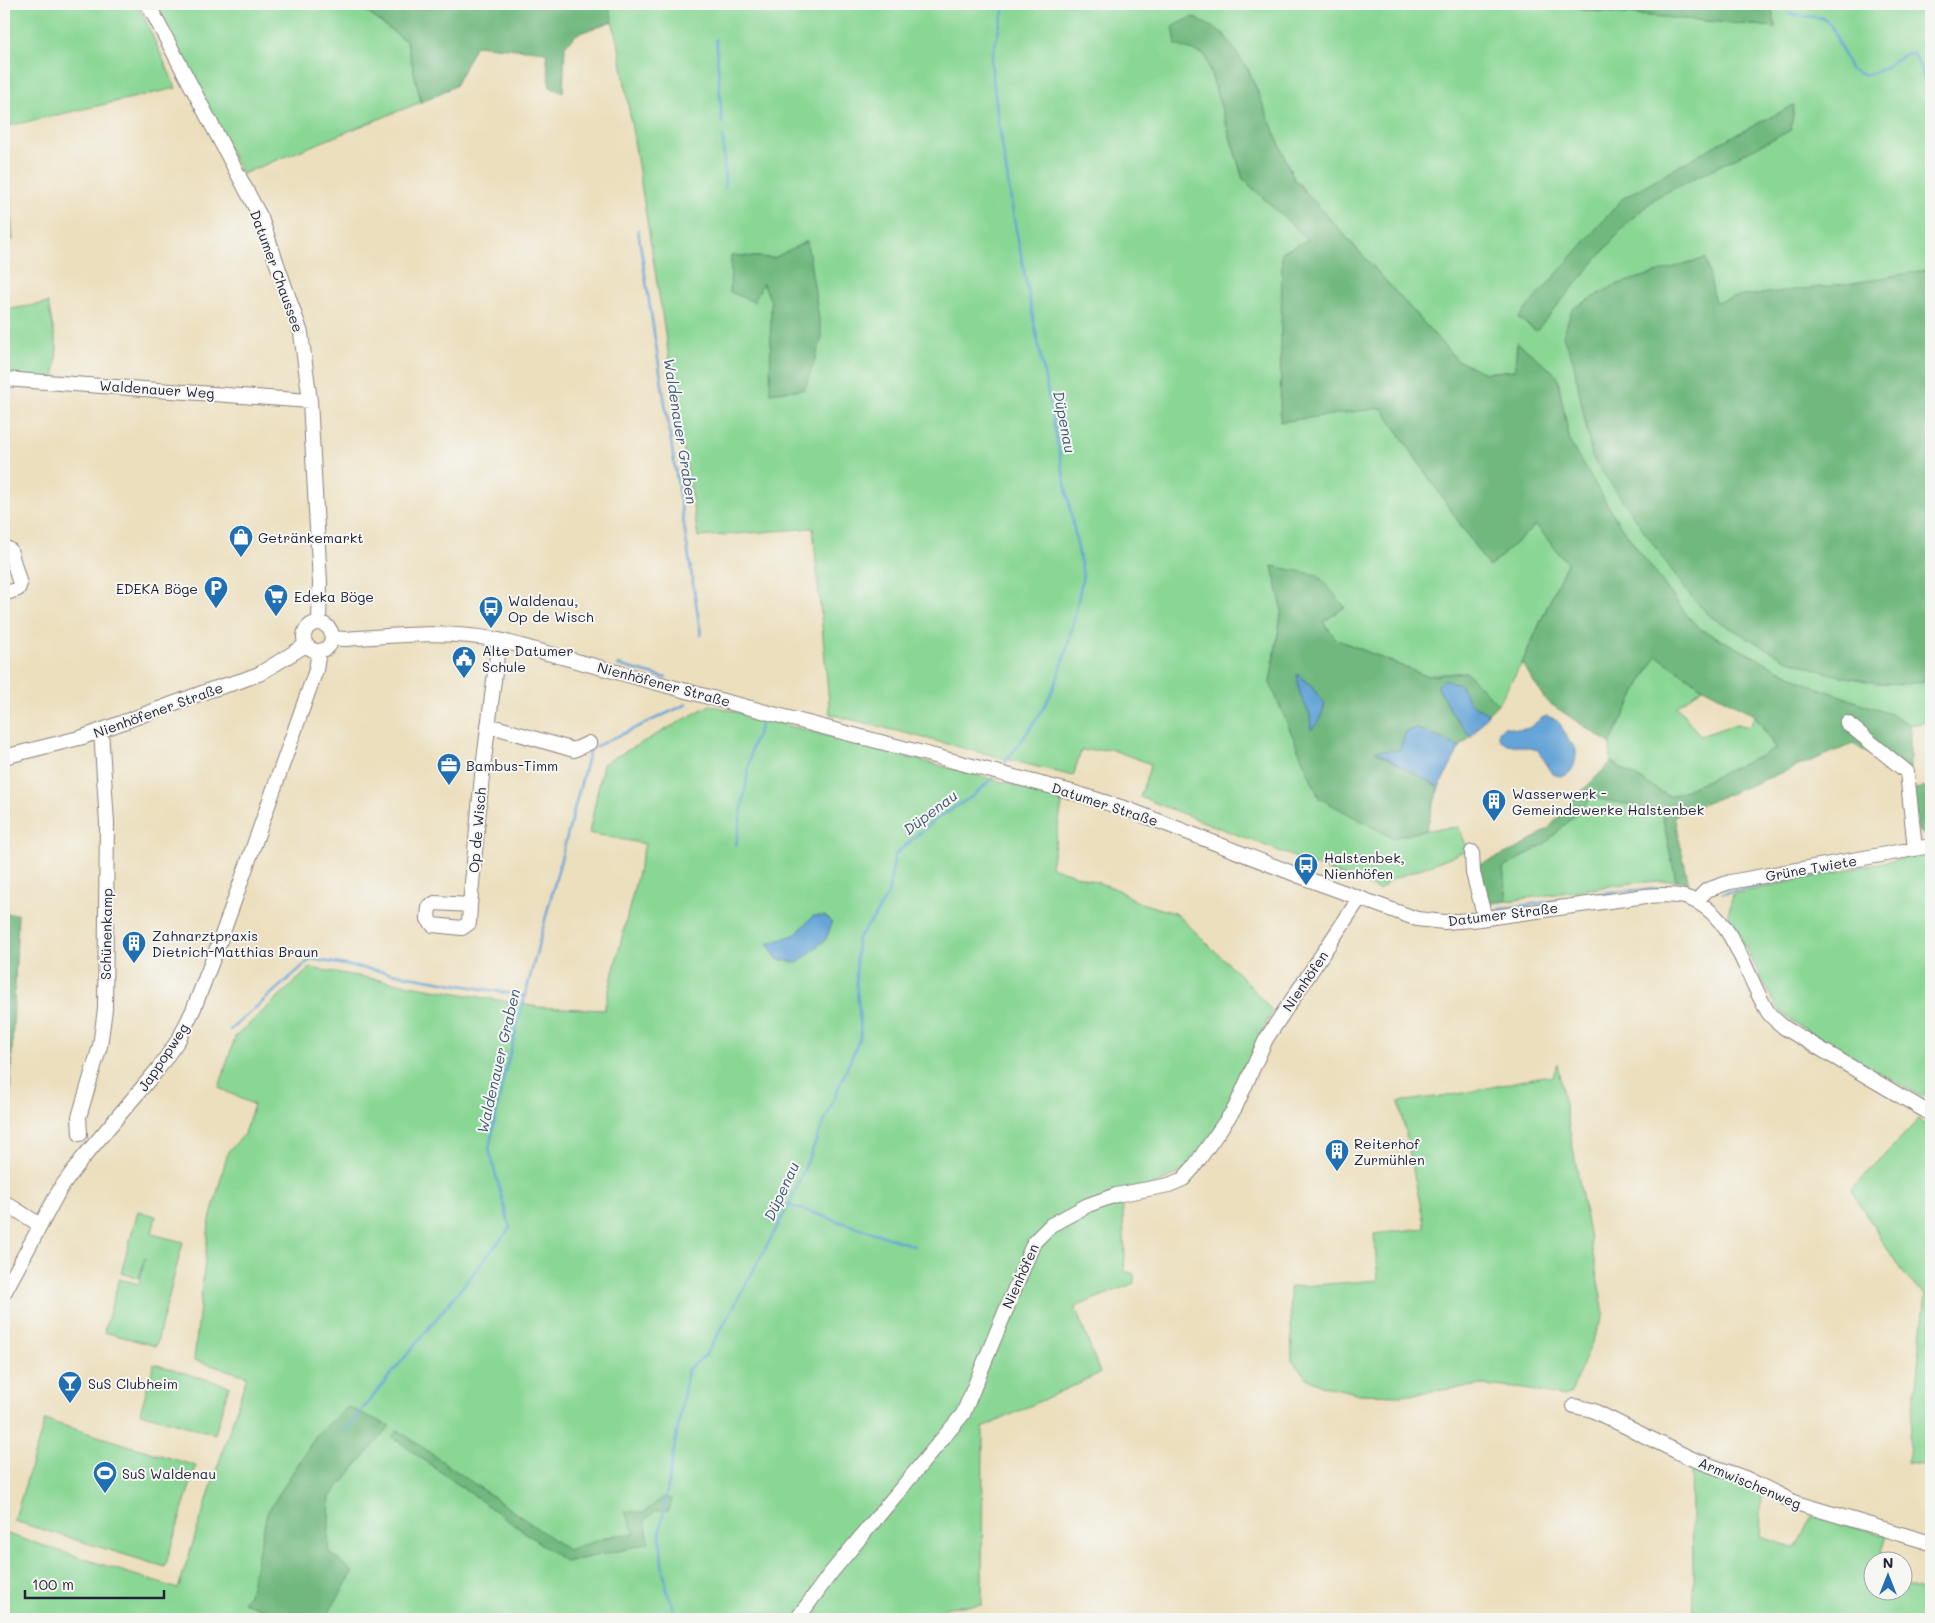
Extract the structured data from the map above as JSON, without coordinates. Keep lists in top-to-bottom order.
{
  "streets": {
    "street": [
      "Datumer Chaussee",
      "Waldenauer Weg",
      "Nienhöfener Straße",
      "Datumer Straße",
      "Op de Wisch",
      "Grüne Twiete",
      "Schünenkamp",
      "Nienhöfen",
      "Jappopweg",
      "Armwischenweg"
    ]
  },
  "crossings": [
    ["Datumer Chaussee", "Waldenauer Weg"],
    ["Datumer Chaussee", "Nienhöfener Straße"],
    ["Datumer Chaussee", "Jappopweg"],
    ["Nienhöfener Straße", "Datumer Straße"],
    ["Nienhöfener Straße", "Op de Wisch"],
    ["Nienhöfener Straße", "Schünenkamp"],
    ["Nienhöfener Straße", "Jappopweg"],
    ["Datumer Straße", "Grüne Twiete"],
    ["Datumer Straße", "Nienhöfen"]
  ],
  "water": ["Düpenau", "Waldenauer Graben"],
  "places": {
    "shop": ["Getränkemarkt"],
    "parking": ["EDEKA Böge"],
    "supermarket": ["Edeka Böge"],
    "bus stop": ["Waldenau, Op de Wisch", "Halstenbek, Nienhöfen"],
    "public building": ["Alte Datumer Schule"],
    "office": ["Bambus-Timm"],
    "building": ["Wasserwerk - Gemeindewerke Halstenbek", "Zahnarztpraxis Dietrich-Matthias Braun", "Reiterhof Zurmühlen"],
    "bar": ["SuS Clubheim"],
    "sports": ["SuS Waldenau"]
  },
  "scale_bar": "100 m",
  "north": "top"
}
